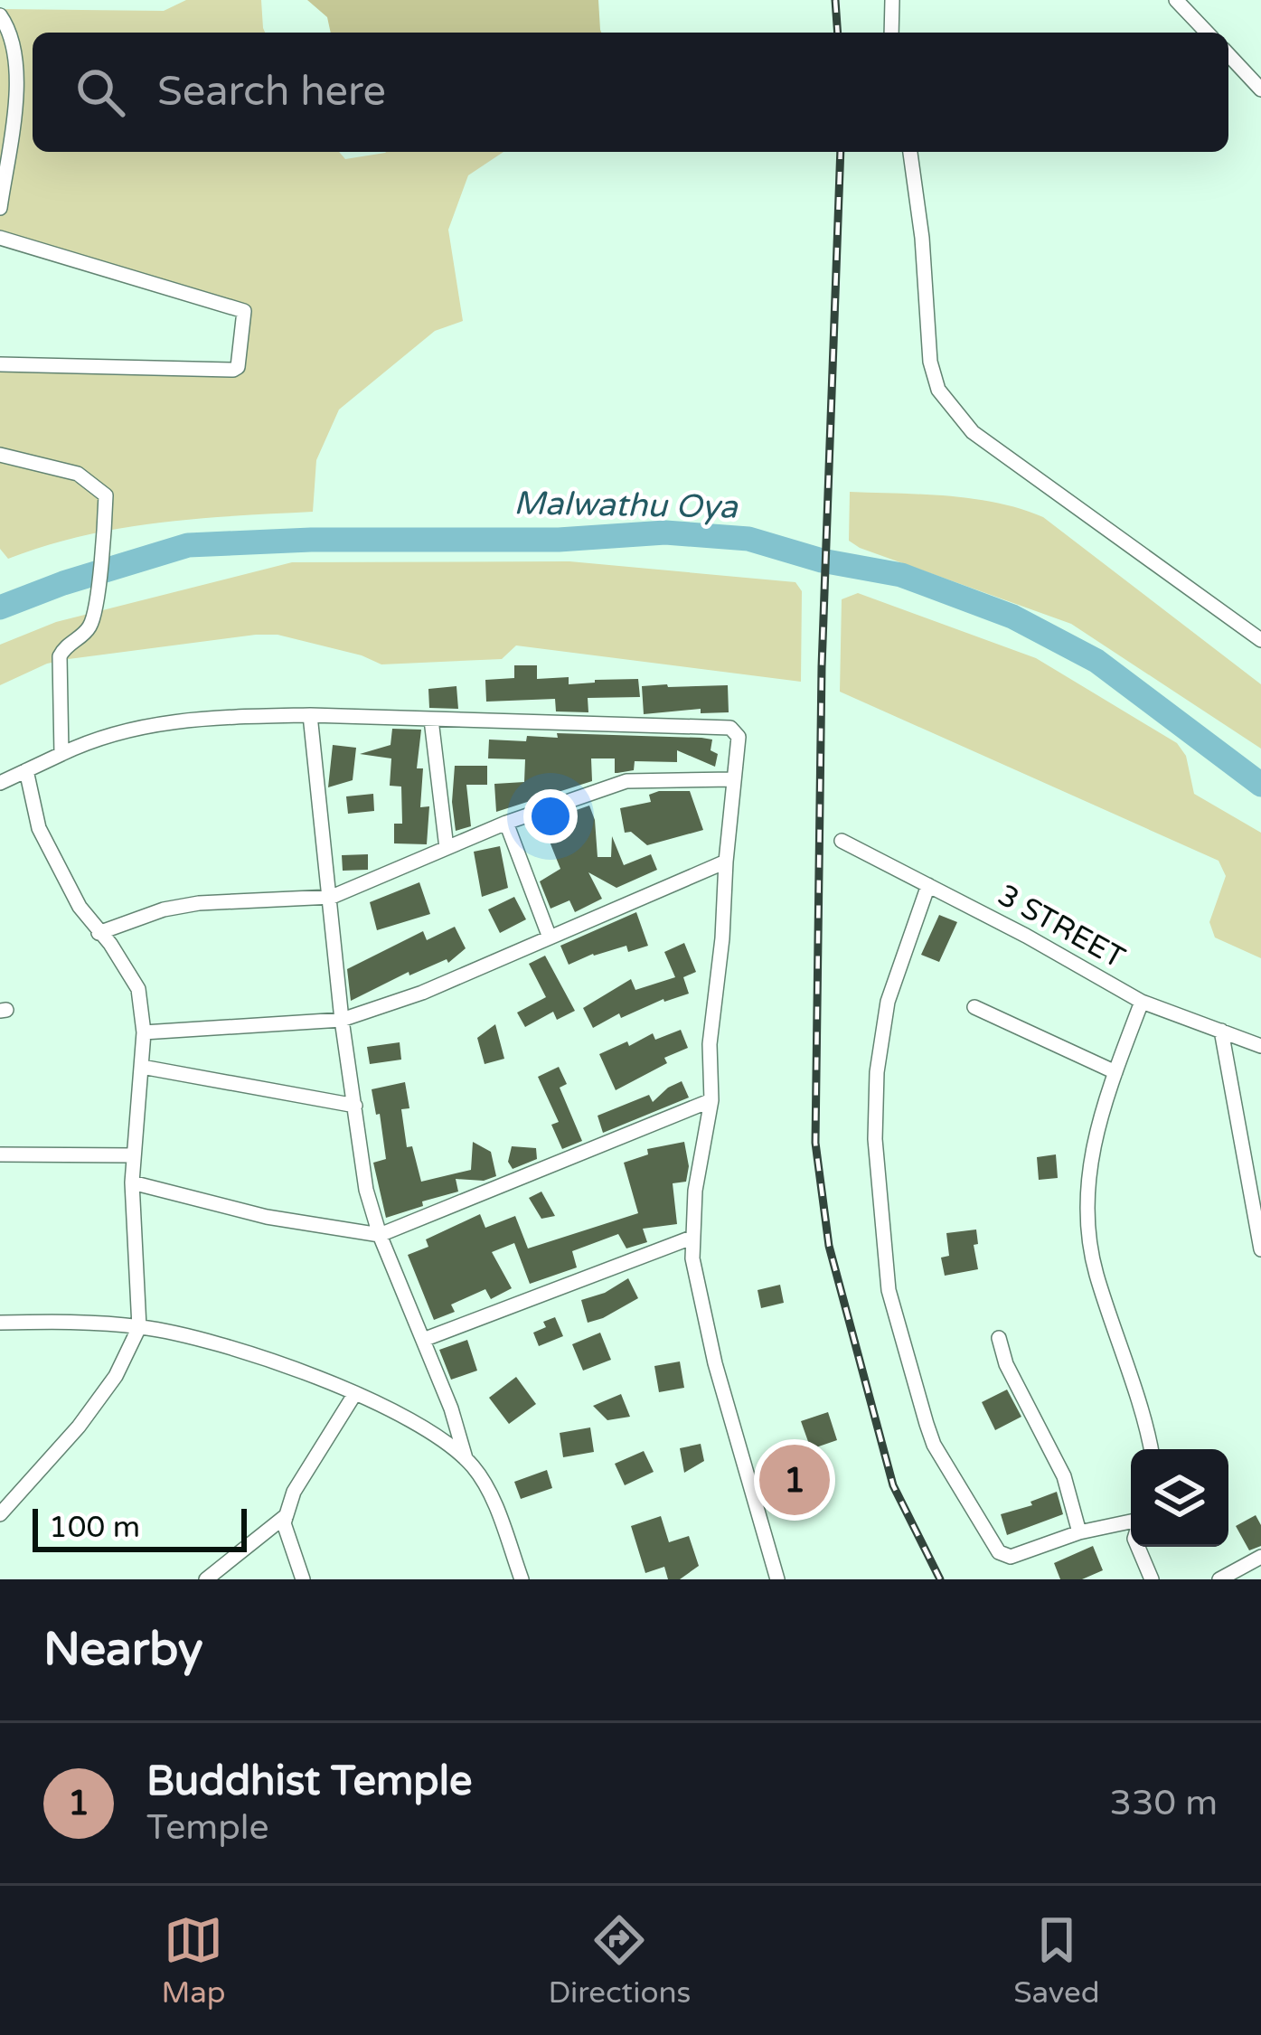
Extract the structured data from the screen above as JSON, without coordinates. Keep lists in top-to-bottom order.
{
  "streets": {
    "street": ["3 STREET"]
  },
  "water": ["Malwathu Oya"],
  "scale_bar": "100 m",
  "page": {
    "search": "Search here",
    "pins": "1",
    "scale": "100 m",
    "heading": "Nearby",
    "list": [
      {
        "mark": "1",
        "name": "Buddhist Temple",
        "note": "Temple",
        "value": "330 m"
      }
    ],
    "nav": ["Map", "Directions", "Saved"]
  }
}
